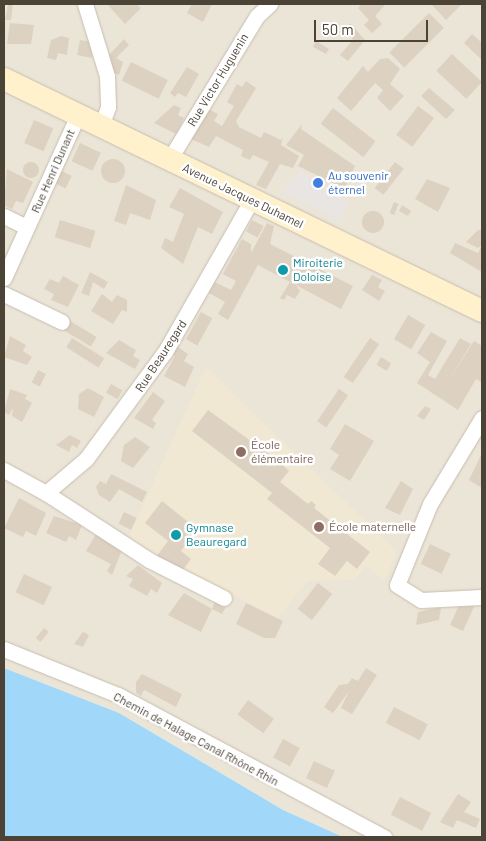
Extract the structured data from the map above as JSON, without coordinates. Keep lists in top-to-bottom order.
{
  "streets": {
    "main road": ["Avenue Jacques Duhamel"],
    "street": [
      "Rue Victor Huguenin",
      "Rue Henri Dunant",
      "Rue Beauregard",
      "Chemin de Halage Canal Rhône Rhin"
    ]
  },
  "crossings": [
    ["Rue Victor Huguenin", "Avenue Jacques Duhamel"],
    ["Rue Henri Dunant", "Avenue Jacques Duhamel"],
    ["Avenue Jacques Duhamel", "Rue Beauregard"]
  ],
  "places": [
    "Au souvenir éternel",
    "Miroiterie Doloise",
    "École élémentaire",
    "École maternelle",
    "Gymnase Beauregard"
  ],
  "scale_bar": "50 m"
}
